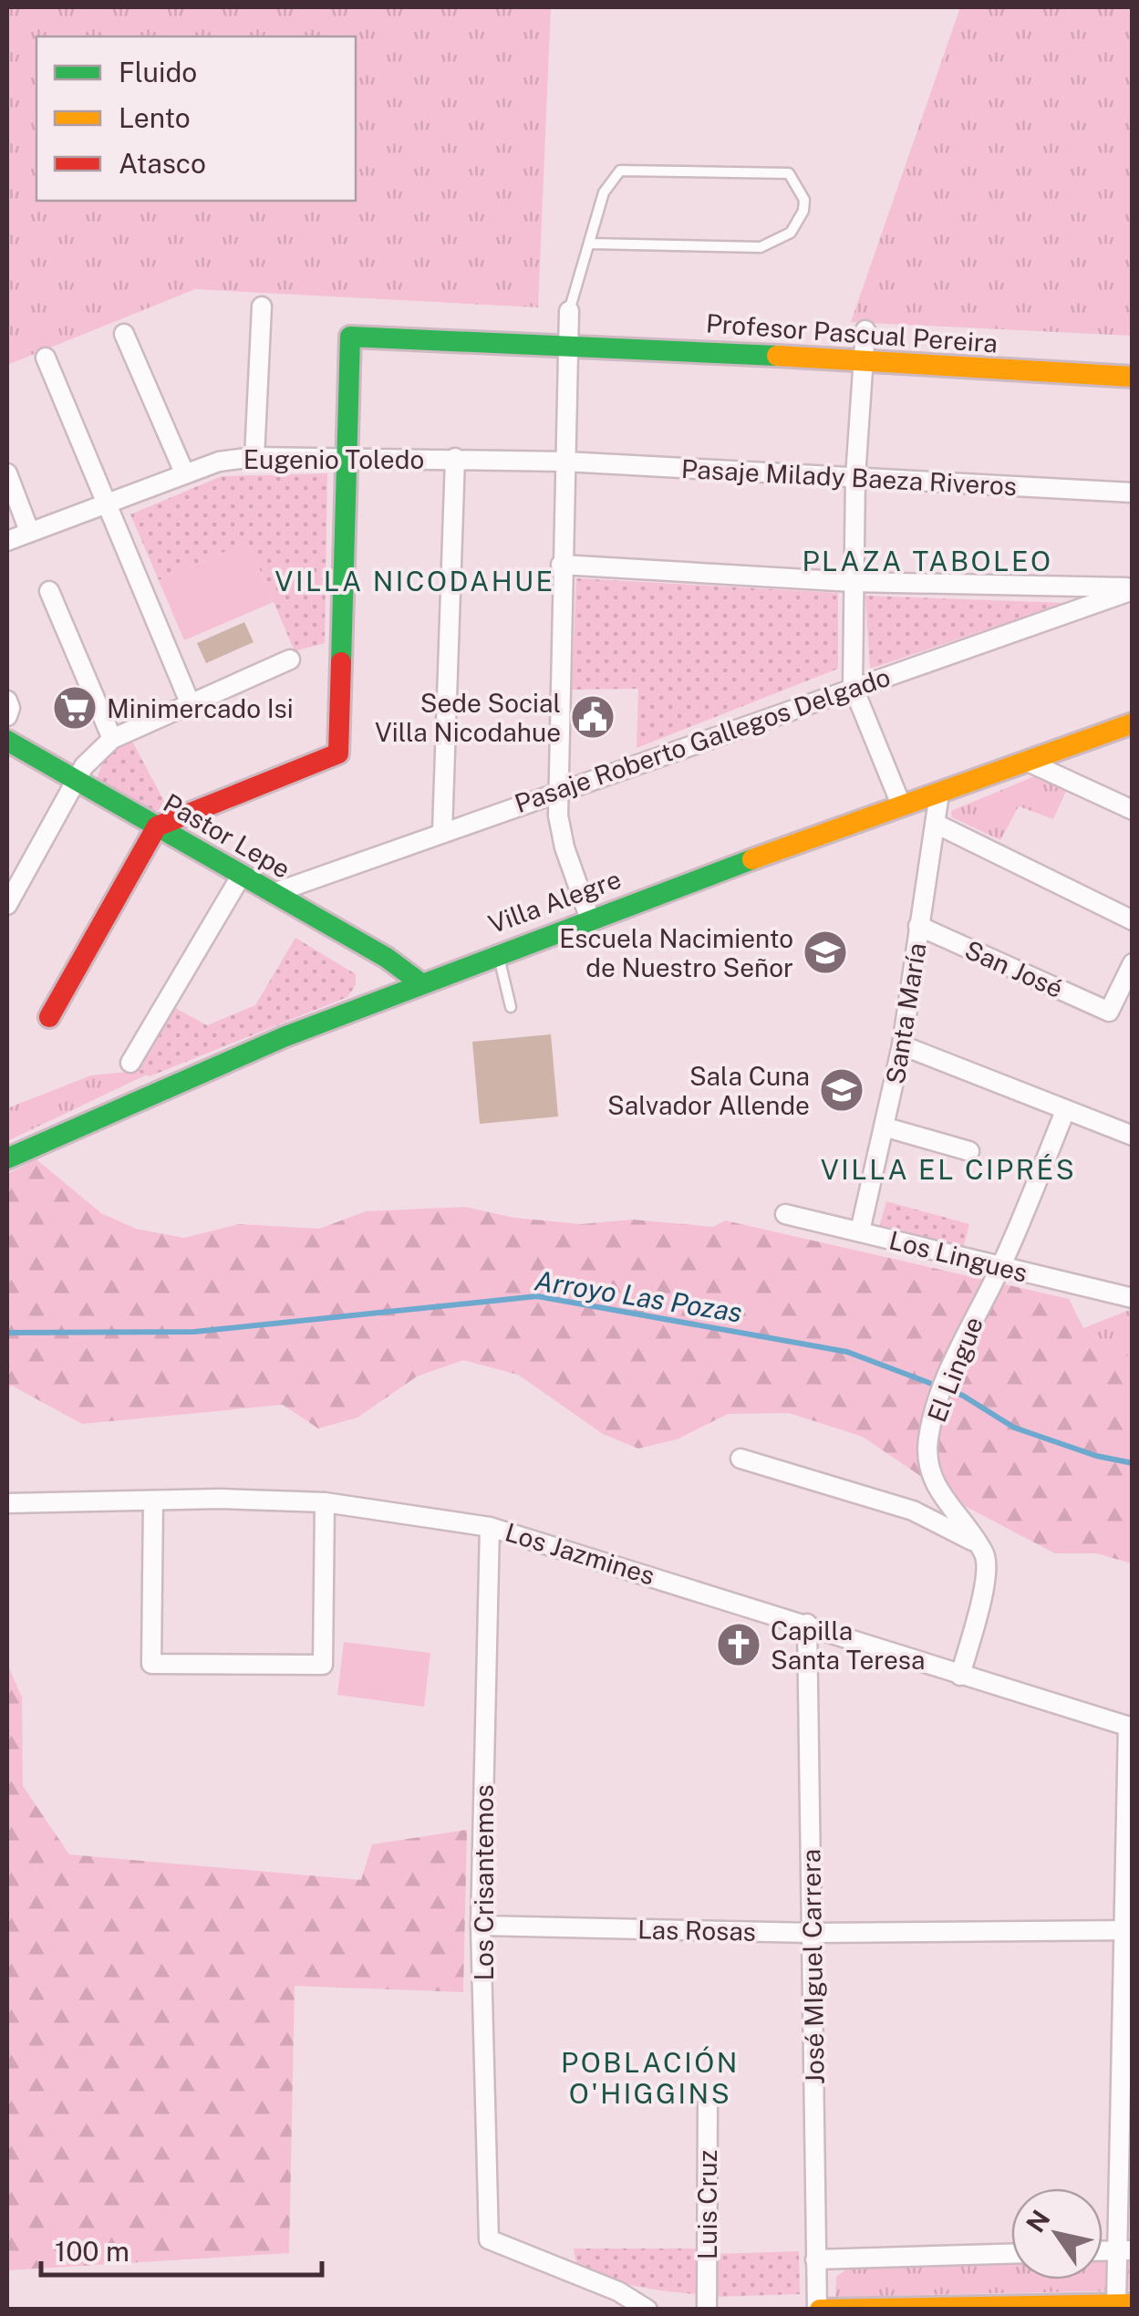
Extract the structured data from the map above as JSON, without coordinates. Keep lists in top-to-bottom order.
{
  "streets": {
    "main road": ["Profesor Pascual Pereira", "Pastor Lepe", "Villa Alegre"],
    "street": [
      "Eugenio Toledo",
      "Pasaje Milady Baeza Riveros",
      "Pasaje Roberto Gallegos Delgado",
      "San José",
      "Santa María",
      "Los Lingues",
      "El Lingue",
      "Los Jazmines",
      "Los Crisantemos",
      "Las Rosas",
      "José MIguel Carrera",
      "Luis Cruz"
    ]
  },
  "crossings": [
    ["Profesor Pascual Pereira", "Eugenio Toledo"],
    ["Eugenio Toledo", "Pasaje Milady Baeza Riveros"],
    ["Pasaje Roberto Gallegos Delgado", "Pastor Lepe"],
    ["Pastor Lepe", "Villa Alegre"],
    ["Villa Alegre", "Santa María"],
    ["San José", "Santa María"],
    ["Santa María", "Los Lingues"],
    ["Los Lingues", "El Lingue"],
    ["El Lingue", "Los Jazmines"],
    ["Los Jazmines", "Los Crisantemos"],
    ["Los Jazmines", "José MIguel Carrera"],
    ["Los Crisantemos", "Las Rosas"],
    ["Las Rosas", "José MIguel Carrera"]
  ],
  "districts": [
    "PLAZA TABOLEO",
    "VILLA NICODAHUE",
    "VILLA EL CIPRÉS",
    "POBLACIÓN O'HIGGINS"
  ],
  "water": ["Arroyo Las Pozas"],
  "places": {
    "supermarket": ["Minimercado Isi"],
    "public building": ["Sede Social Villa Nicodahue"],
    "school or university": ["Escuela Nacimiento de Nuestro Señor", "Sala Cuna Salvador Allende"],
    "church": ["Capilla Santa Teresa"]
  },
  "legend": ["Fluido", "Lento", "Atasco"],
  "scale_bar": "100 m",
  "north": "top left"
}
